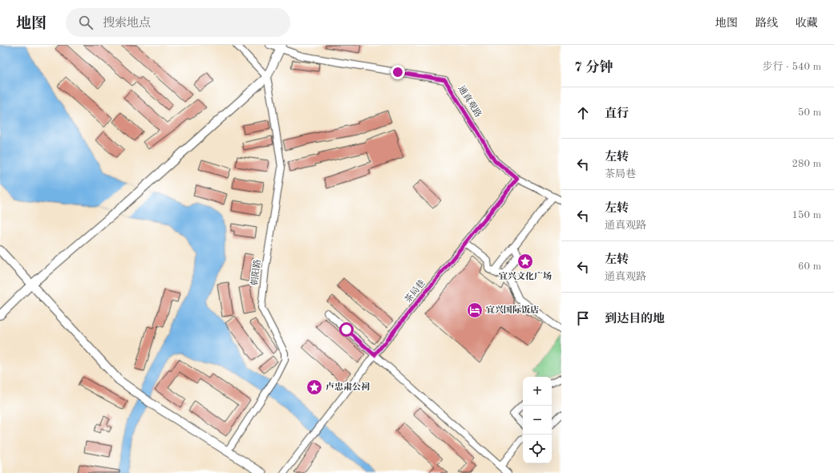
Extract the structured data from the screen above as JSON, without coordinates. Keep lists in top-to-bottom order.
{
  "streets": {
    "street": ["通真观路", "朝阳路", "茶局巷"]
  },
  "crossings": [
    ["通真观路", "茶局巷"]
  ],
  "places": {
    "place": ["宜兴文化广场", "卢忠肃公祠"],
    "hotel": ["宜兴国际饭店"]
  },
  "page": {
    "header": "地图",
    "search": "搜索地点",
    "nav": ["地图", "路线", "收藏"],
    "heading": ["7 分钟", "步行 · 540 m"],
    "list": [
      ["直行", "50 m"],
      ["左转", "茶局巷", "280 m"],
      ["左转", "通真观路", "150 m"],
      ["左转", "通真观路", "60 m"],
      "到达目的地"
    ],
    "map_buttons": ["+", "−"]
  }
}
